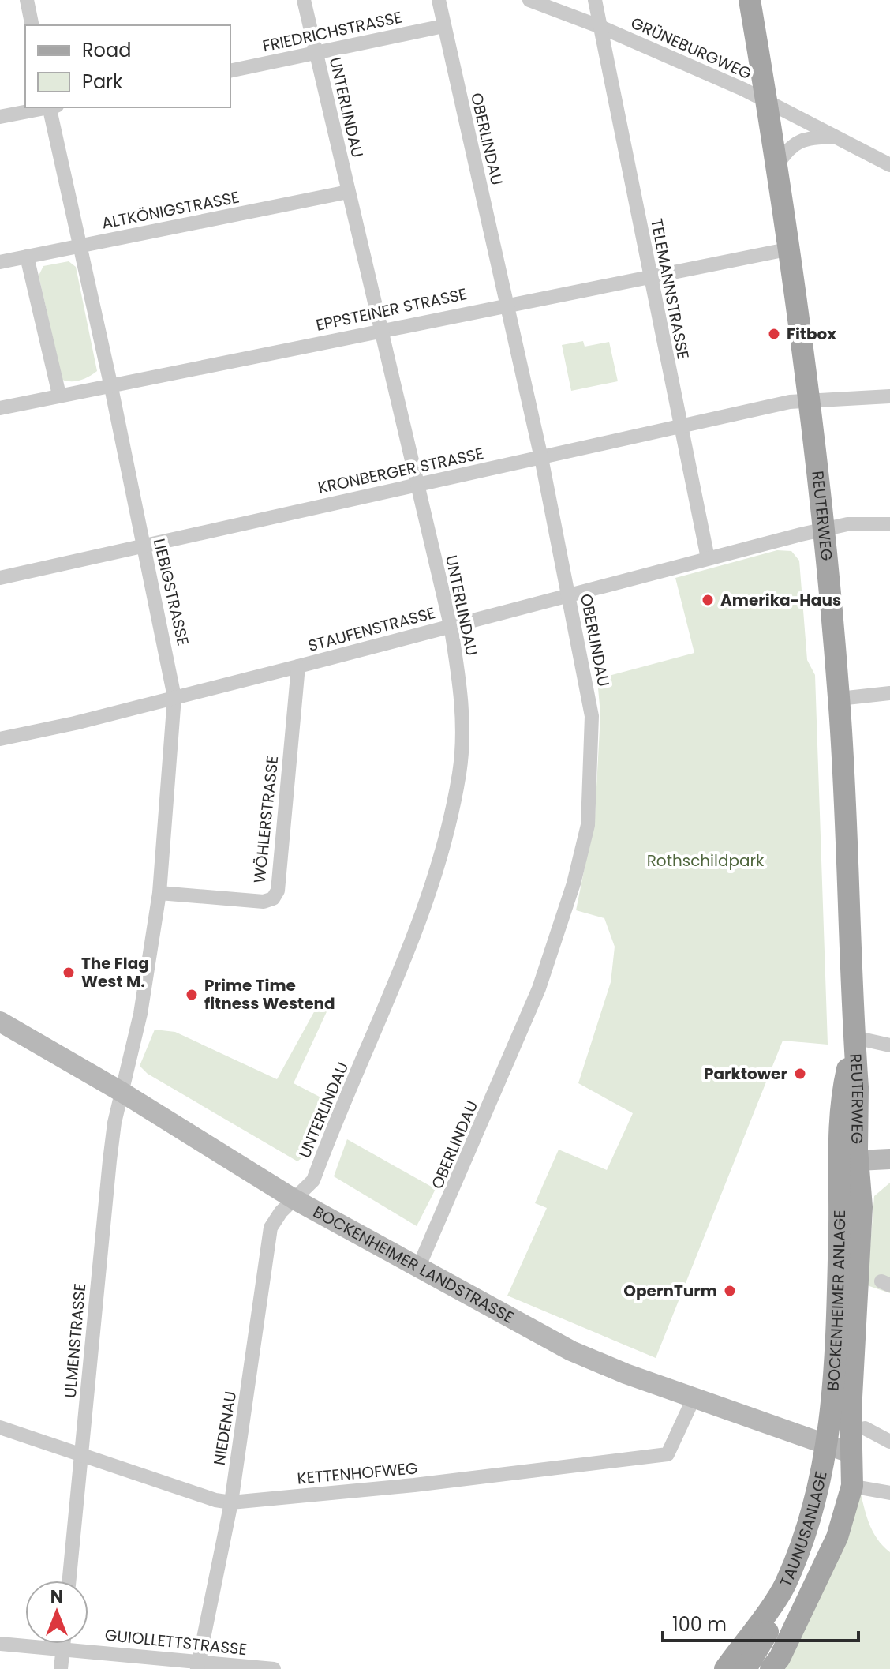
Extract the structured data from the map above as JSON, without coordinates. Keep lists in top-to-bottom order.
{
  "streets": {
    "main road": [
      "REUTERWEG",
      "BOCKENHEIMER LANDSTRASSE",
      "BOCKENHEIMER ANLAGE",
      "TAUNUSANLAGE"
    ],
    "street": [
      "FRIEDRICHSTRASSE",
      "GRÜNEBURGWEG",
      "UNTERLINDAU",
      "OBERLINDAU",
      "ALTKÖNIGSTRASSE",
      "TELEMANNSTRASSE",
      "EPPSTEINER STRASSE",
      "KRONBERGER STRASSE",
      "LIEBIGSTRASSE",
      "STAUFENSTRASSE",
      "WÖHLERSTRASSE",
      "ULMENSTRASSE",
      "NIEDENAU",
      "KETTENHOFWEG",
      "GUIOLLETTSTRASSE"
    ]
  },
  "crossings": [
    ["FRIEDRICHSTRASSE", "UNTERLINDAU"],
    ["FRIEDRICHSTRASSE", "OBERLINDAU"],
    ["GRÜNEBURGWEG", "TELEMANNSTRASSE"],
    ["GRÜNEBURGWEG", "REUTERWEG"],
    ["UNTERLINDAU", "ALTKÖNIGSTRASSE"],
    ["UNTERLINDAU", "EPPSTEINER STRASSE"],
    ["UNTERLINDAU", "KRONBERGER STRASSE"],
    ["UNTERLINDAU", "STAUFENSTRASSE"],
    ["UNTERLINDAU", "BOCKENHEIMER LANDSTRASSE"],
    ["UNTERLINDAU", "NIEDENAU"],
    ["OBERLINDAU", "EPPSTEINER STRASSE"],
    ["OBERLINDAU", "KRONBERGER STRASSE"],
    ["OBERLINDAU", "STAUFENSTRASSE"],
    ["OBERLINDAU", "BOCKENHEIMER LANDSTRASSE"],
    ["ALTKÖNIGSTRASSE", "LIEBIGSTRASSE"],
    ["TELEMANNSTRASSE", "EPPSTEINER STRASSE"],
    ["TELEMANNSTRASSE", "KRONBERGER STRASSE"],
    ["TELEMANNSTRASSE", "STAUFENSTRASSE"],
    ["EPPSTEINER STRASSE", "REUTERWEG"],
    ["EPPSTEINER STRASSE", "LIEBIGSTRASSE"],
    ["KRONBERGER STRASSE", "REUTERWEG"],
    ["KRONBERGER STRASSE", "LIEBIGSTRASSE"],
    ["REUTERWEG", "STAUFENSTRASSE"],
    ["REUTERWEG", "BOCKENHEIMER ANLAGE"],
    ["LIEBIGSTRASSE", "STAUFENSTRASSE"],
    ["LIEBIGSTRASSE", "WÖHLERSTRASSE"],
    ["LIEBIGSTRASSE", "BOCKENHEIMER LANDSTRASSE"],
    ["LIEBIGSTRASSE", "ULMENSTRASSE"],
    ["STAUFENSTRASSE", "WÖHLERSTRASSE"],
    ["BOCKENHEIMER LANDSTRASSE", "BOCKENHEIMER ANLAGE"],
    ["BOCKENHEIMER LANDSTRASSE", "ULMENSTRASSE"],
    ["BOCKENHEIMER LANDSTRASSE", "NIEDENAU"],
    ["BOCKENHEIMER LANDSTRASSE", "KETTENHOFWEG"],
    ["BOCKENHEIMER LANDSTRASSE", "TAUNUSANLAGE"],
    ["BOCKENHEIMER ANLAGE", "TAUNUSANLAGE"],
    ["ULMENSTRASSE", "KETTENHOFWEG"],
    ["NIEDENAU", "KETTENHOFWEG"],
    ["NIEDENAU", "GUIOLLETTSTRASSE"]
  ],
  "parks": ["Rothschildpark"],
  "places": [
    "Fitbox",
    "Amerika-Haus",
    "The Flag West M.",
    "Prime Time fitness Westend",
    "Parktower",
    "OpernTurm"
  ],
  "legend": ["Road", "Park"],
  "scale_bar": "100 m",
  "north": "top"
}
